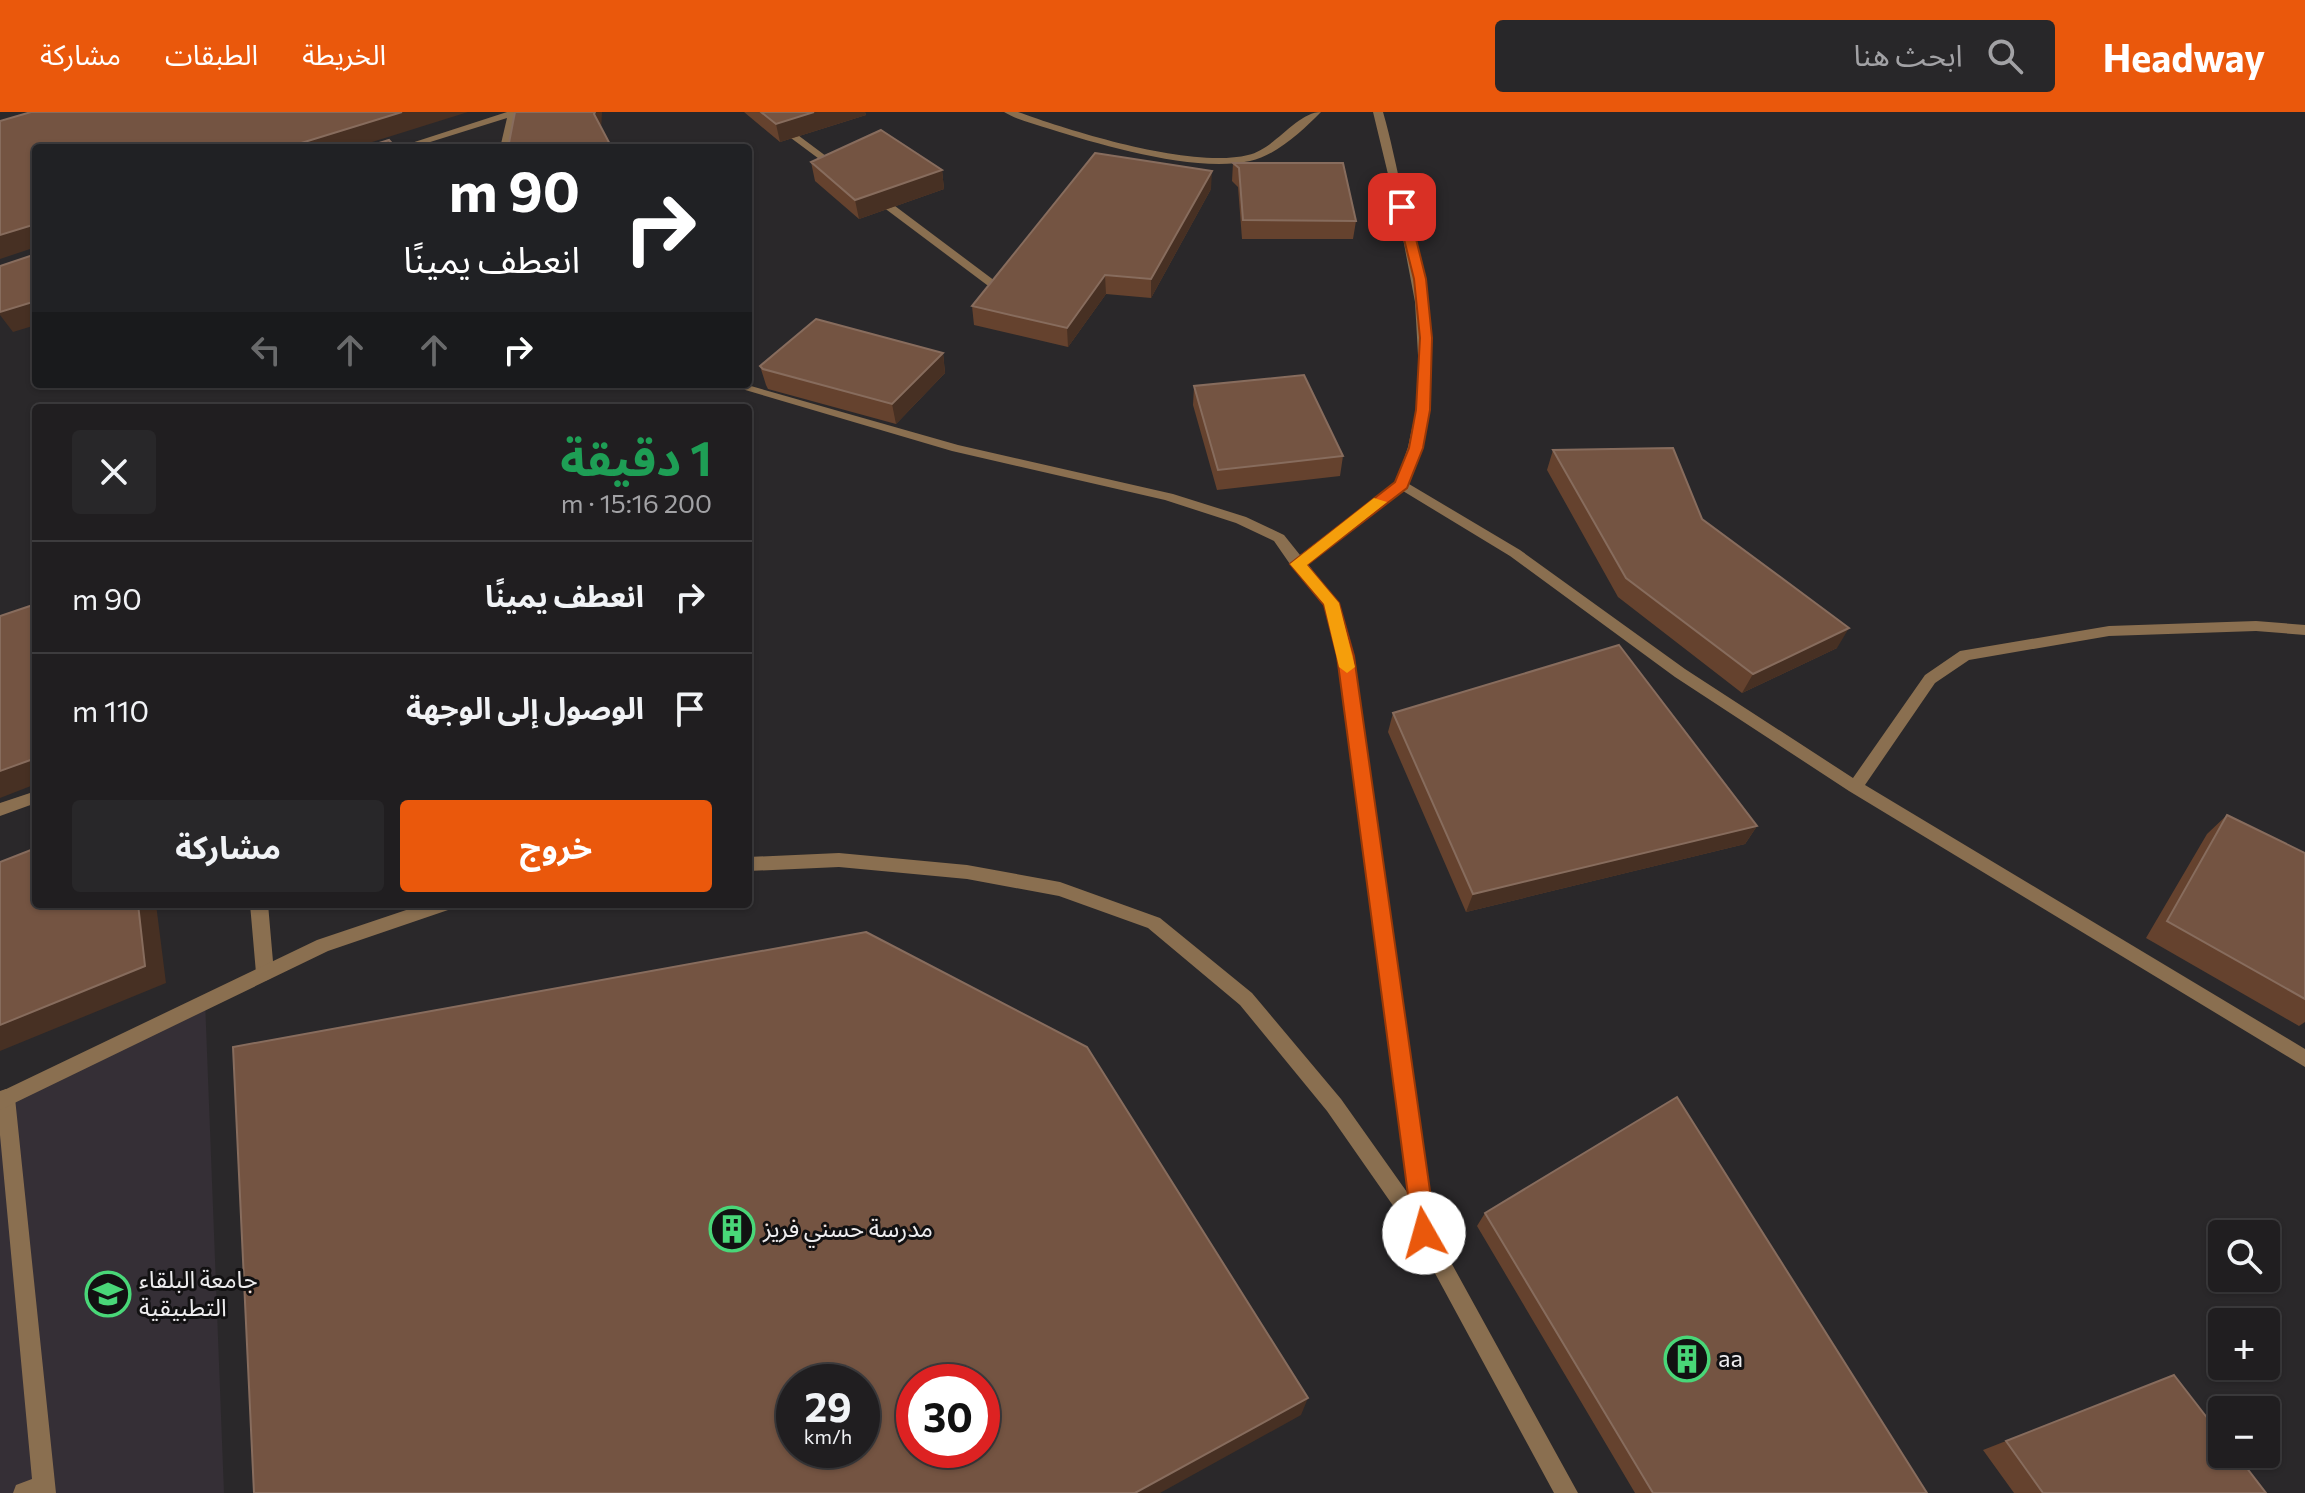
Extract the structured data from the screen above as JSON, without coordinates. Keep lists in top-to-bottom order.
{
  "places": {
    "building": ["مدرسة حسني فريز", "aa"],
    "school or university": ["جامعة البلقاء التطبيقية"]
  },
  "page": {
    "header": "Headway",
    "search": "ابحث هنا",
    "nav": ["الخريطة", "الطبقات", "مشاركة"],
    "turn": ["90 m", "انعطف يمينًا"],
    "heading": ["1 دقيقة", "200 m · 15:16"],
    "list": [
      {
        "name": "انعطف يمينًا",
        "value": "90 m"
      },
      {
        "name": "الوصول إلى الوجهة",
        "value": "110 m"
      }
    ],
    "buttons": ["خروج", "مشاركة"],
    "map_buttons": ["+", "−"],
    "speed": "29 km/h",
    "limit": "30"
  }
}
